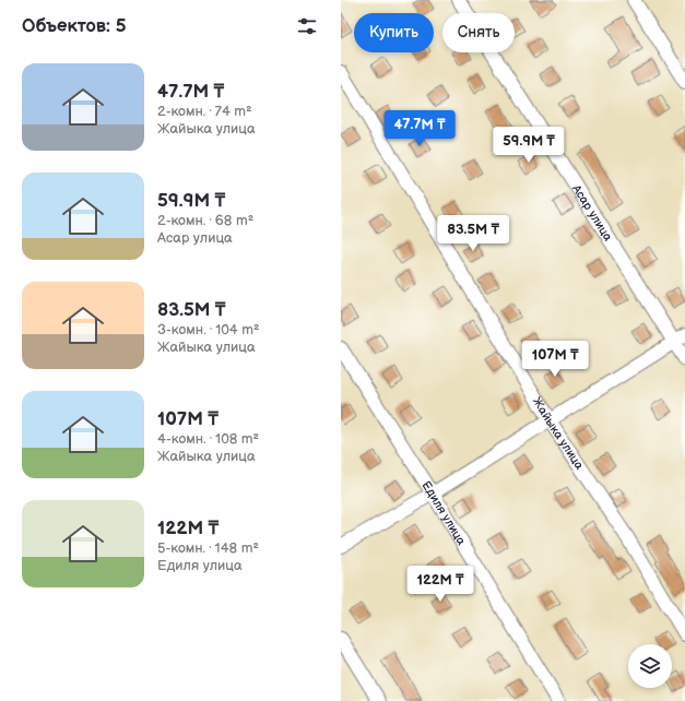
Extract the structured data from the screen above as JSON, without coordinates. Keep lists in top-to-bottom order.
{
  "streets": {
    "street": ["Асар улица", "Жайыка улица", "Едиля улица"]
  },
  "page": {
    "heading": "Объектов: 5",
    "chip": ["Купить", "Снять"],
    "list": [
      {
        "name": "47.7M ₸",
        "note": "2-комн. · 74 m² · Жайыка улица"
      },
      {
        "name": "59.9M ₸",
        "note": "2-комн. · 68 m² · Асар улица"
      },
      {
        "name": "83.5M ₸",
        "note": "3-комн. · 104 m² · Жайыка улица"
      },
      {
        "name": "107M ₸",
        "note": "4-комн. · 108 m² · Жайыка улица"
      },
      {
        "name": "122M ₸",
        "note": "5-комн. · 148 m² · Едиля улица"
      }
    ],
    "price": [
      "47.7M ₸",
      "59.9M ₸",
      "83.5M ₸",
      "107M ₸",
      "122M ₸"
    ]
  }
}
